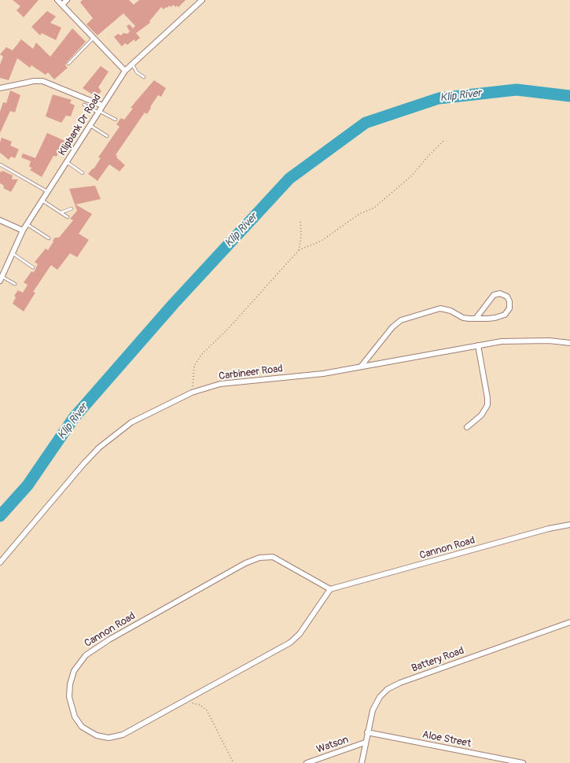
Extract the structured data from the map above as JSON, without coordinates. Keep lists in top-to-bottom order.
{
  "streets": {
    "street": [
      "Klipbank Dr Road",
      "Carbineer Road",
      "Cannon Road",
      "Battery Road",
      "Aloe Street",
      "Watson"
    ]
  },
  "crossings": [
    ["Battery Road", "Aloe Street"],
    ["Battery Road", "Watson"]
  ],
  "water": ["Klip River"]
}
